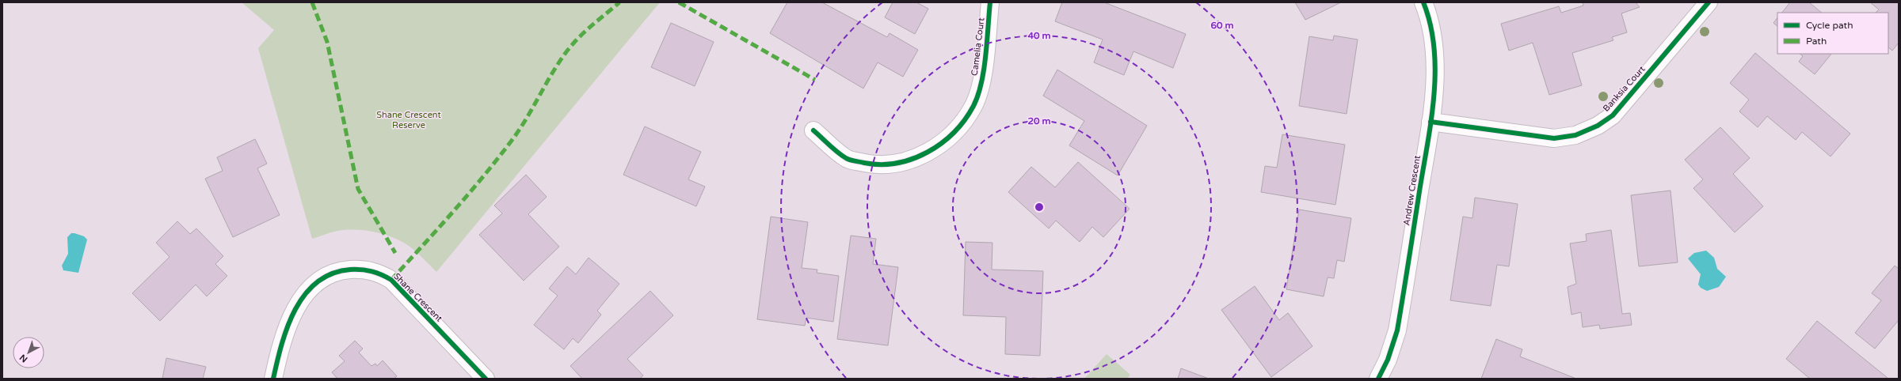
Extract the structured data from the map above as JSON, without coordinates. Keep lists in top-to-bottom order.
{
  "streets": {
    "street": [
      "Camelia Court",
      "Banksia Court",
      "Andrew Crescent",
      "Shane Crescent"
    ]
  },
  "crossings": [
    ["Banksia Court", "Andrew Crescent"]
  ],
  "parks": ["Shane Crescent Reserve"],
  "legend": ["Cycle path", "Path"],
  "north": "bottom left",
  "rings": ["60 m", "40 m", "20 m"]
}
